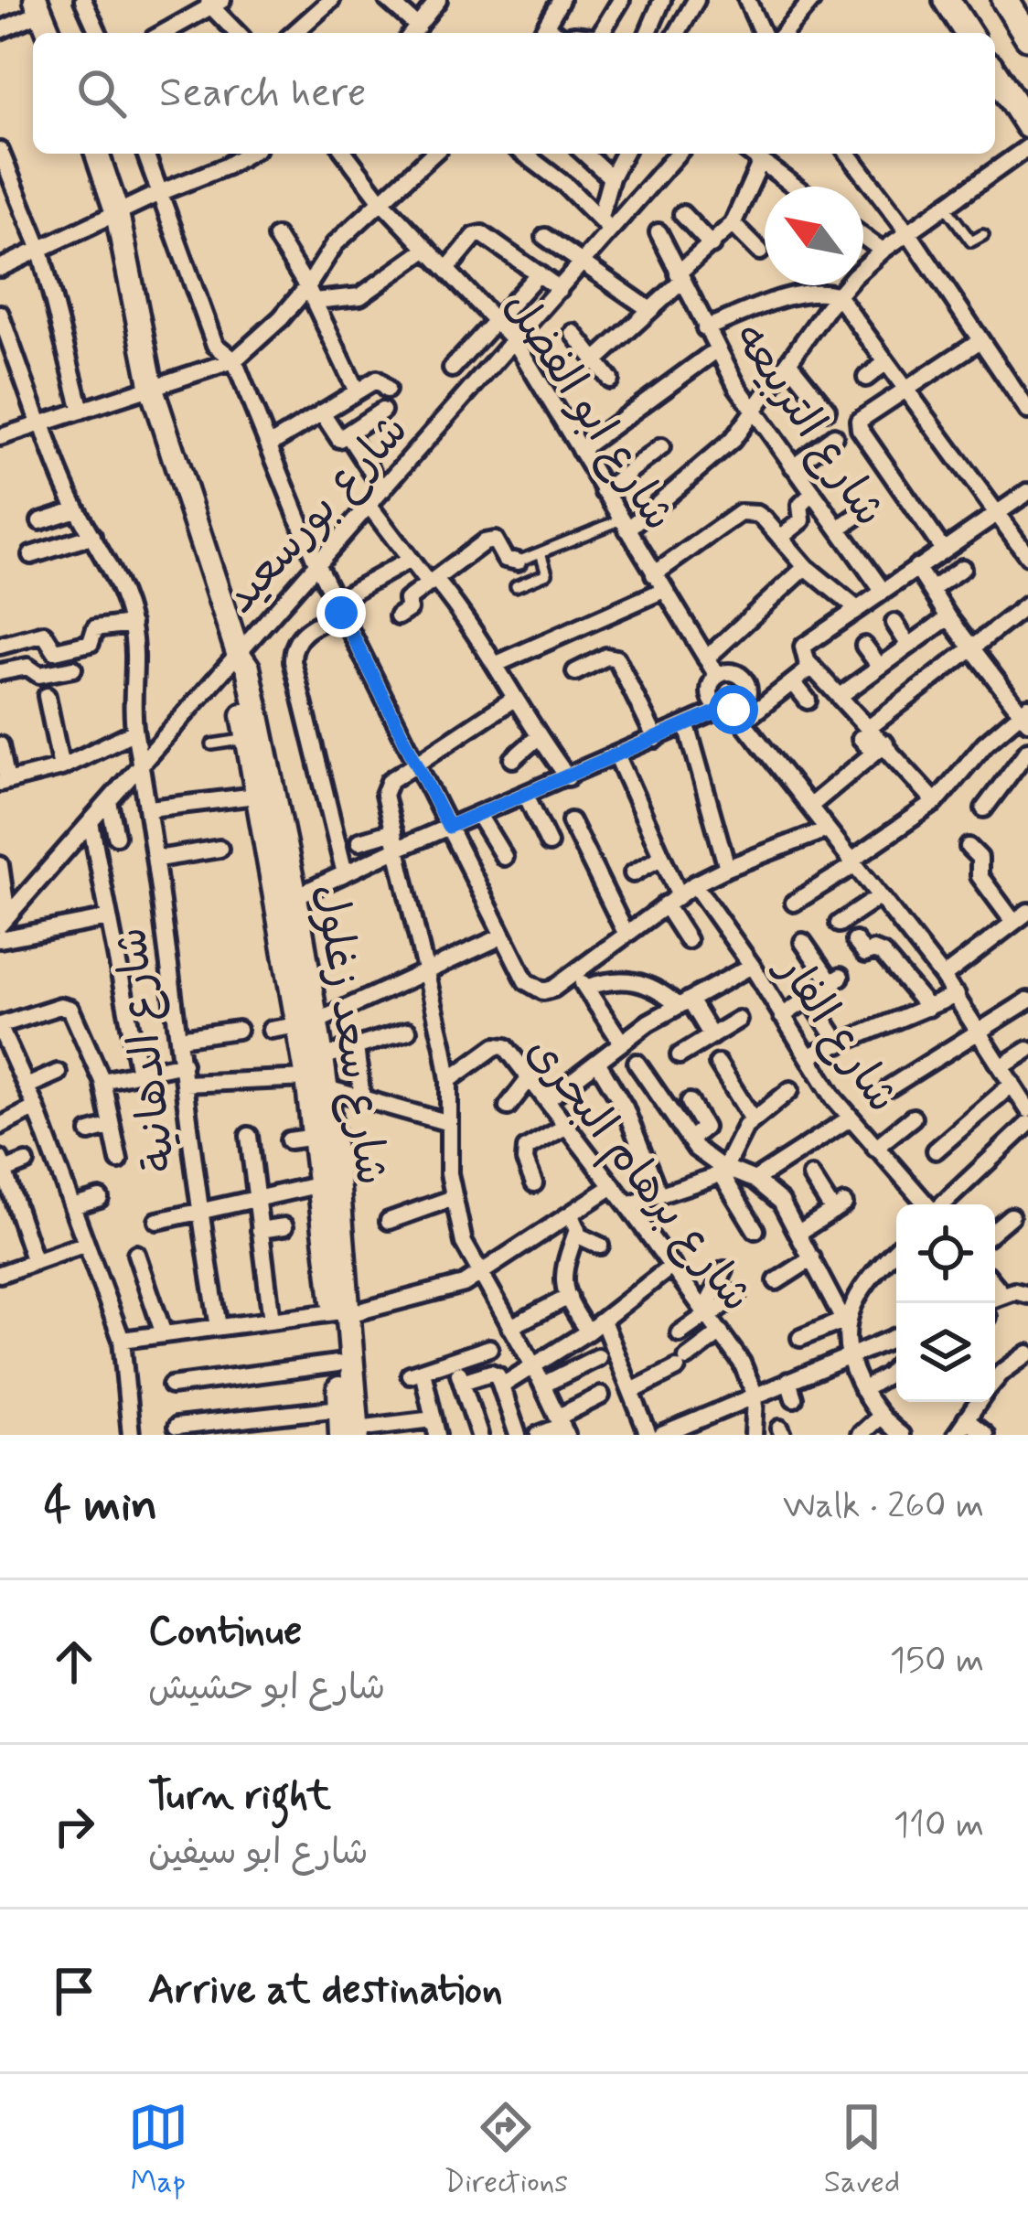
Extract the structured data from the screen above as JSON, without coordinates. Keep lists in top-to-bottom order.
{
  "streets": {
    "street": [
      "شارع ابو الفضل",
      "شارع التربيعه",
      "شارع بورسعيد",
      "شارع الفار",
      "شارع سعد زغلول",
      "شارع الدهانية",
      "شارع برهام البحرى"
    ]
  },
  "crossings": [
    ["شارع ابو الفضل", "شارع بورسعيد"],
    ["شارع بورسعيد", "شارع سعد زغلول"],
    ["شارع بورسعيد", "شارع الدهانية"]
  ],
  "north": "top left",
  "page": {
    "search": "Search here",
    "heading": ["4 min", "Walk · 260 m"],
    "list": [
      ["Continue", "شارع ابو حشيش", "150 m"],
      ["Turn right", "شارع ابو سيفين", "110 m"],
      "Arrive at destination"
    ],
    "nav": ["Map", "Directions", "Saved"]
  }
}
